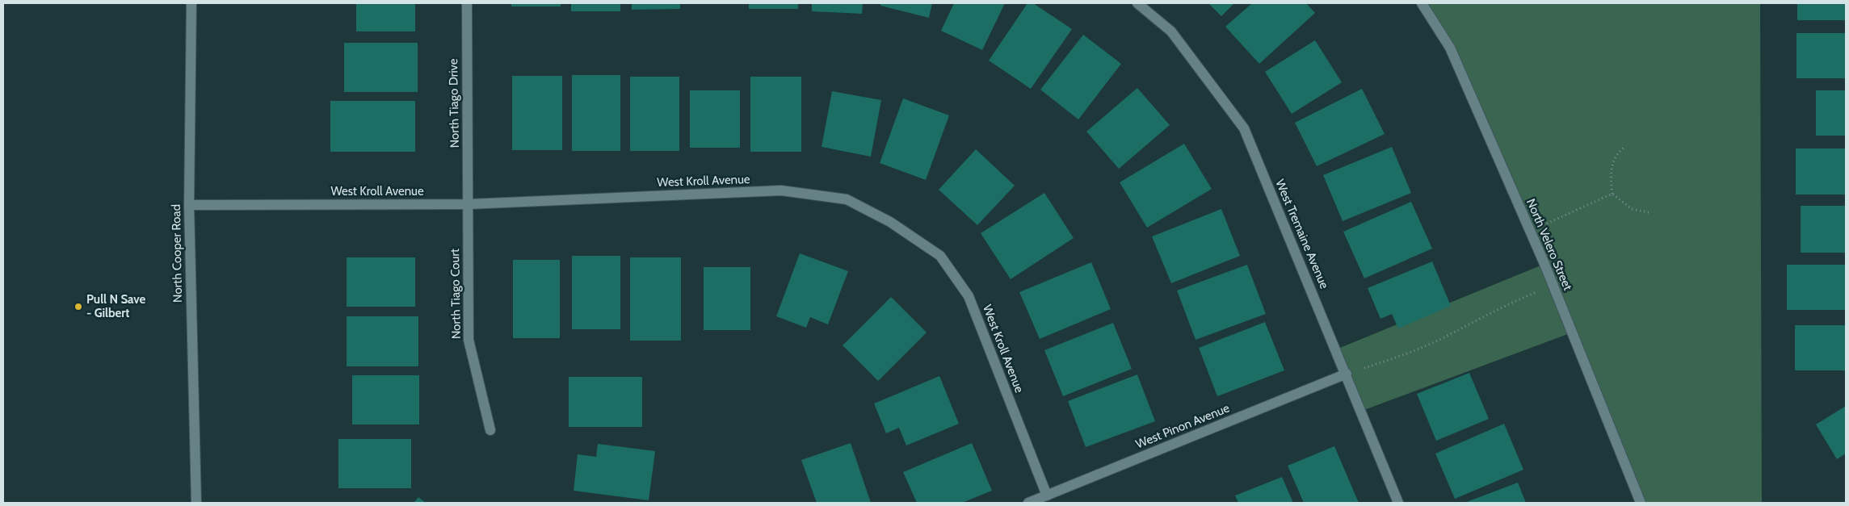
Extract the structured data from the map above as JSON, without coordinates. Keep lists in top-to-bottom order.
{
  "streets": {
    "street": [
      "North Tiago Drive",
      "West Kroll Avenue",
      "West Tremaine Avenue",
      "North Velero Street",
      "North Cooper Road",
      "North Tiago Court",
      "West Pinon Avenue"
    ]
  },
  "crossings": [
    ["North Tiago Drive", "West Kroll Avenue"],
    ["North Tiago Drive", "North Tiago Court"],
    ["West Kroll Avenue", "North Cooper Road"],
    ["West Kroll Avenue", "North Tiago Court"],
    ["West Kroll Avenue", "West Pinon Avenue"],
    ["West Tremaine Avenue", "West Pinon Avenue"]
  ],
  "places": ["Pull N Save - Gilbert"]
}
